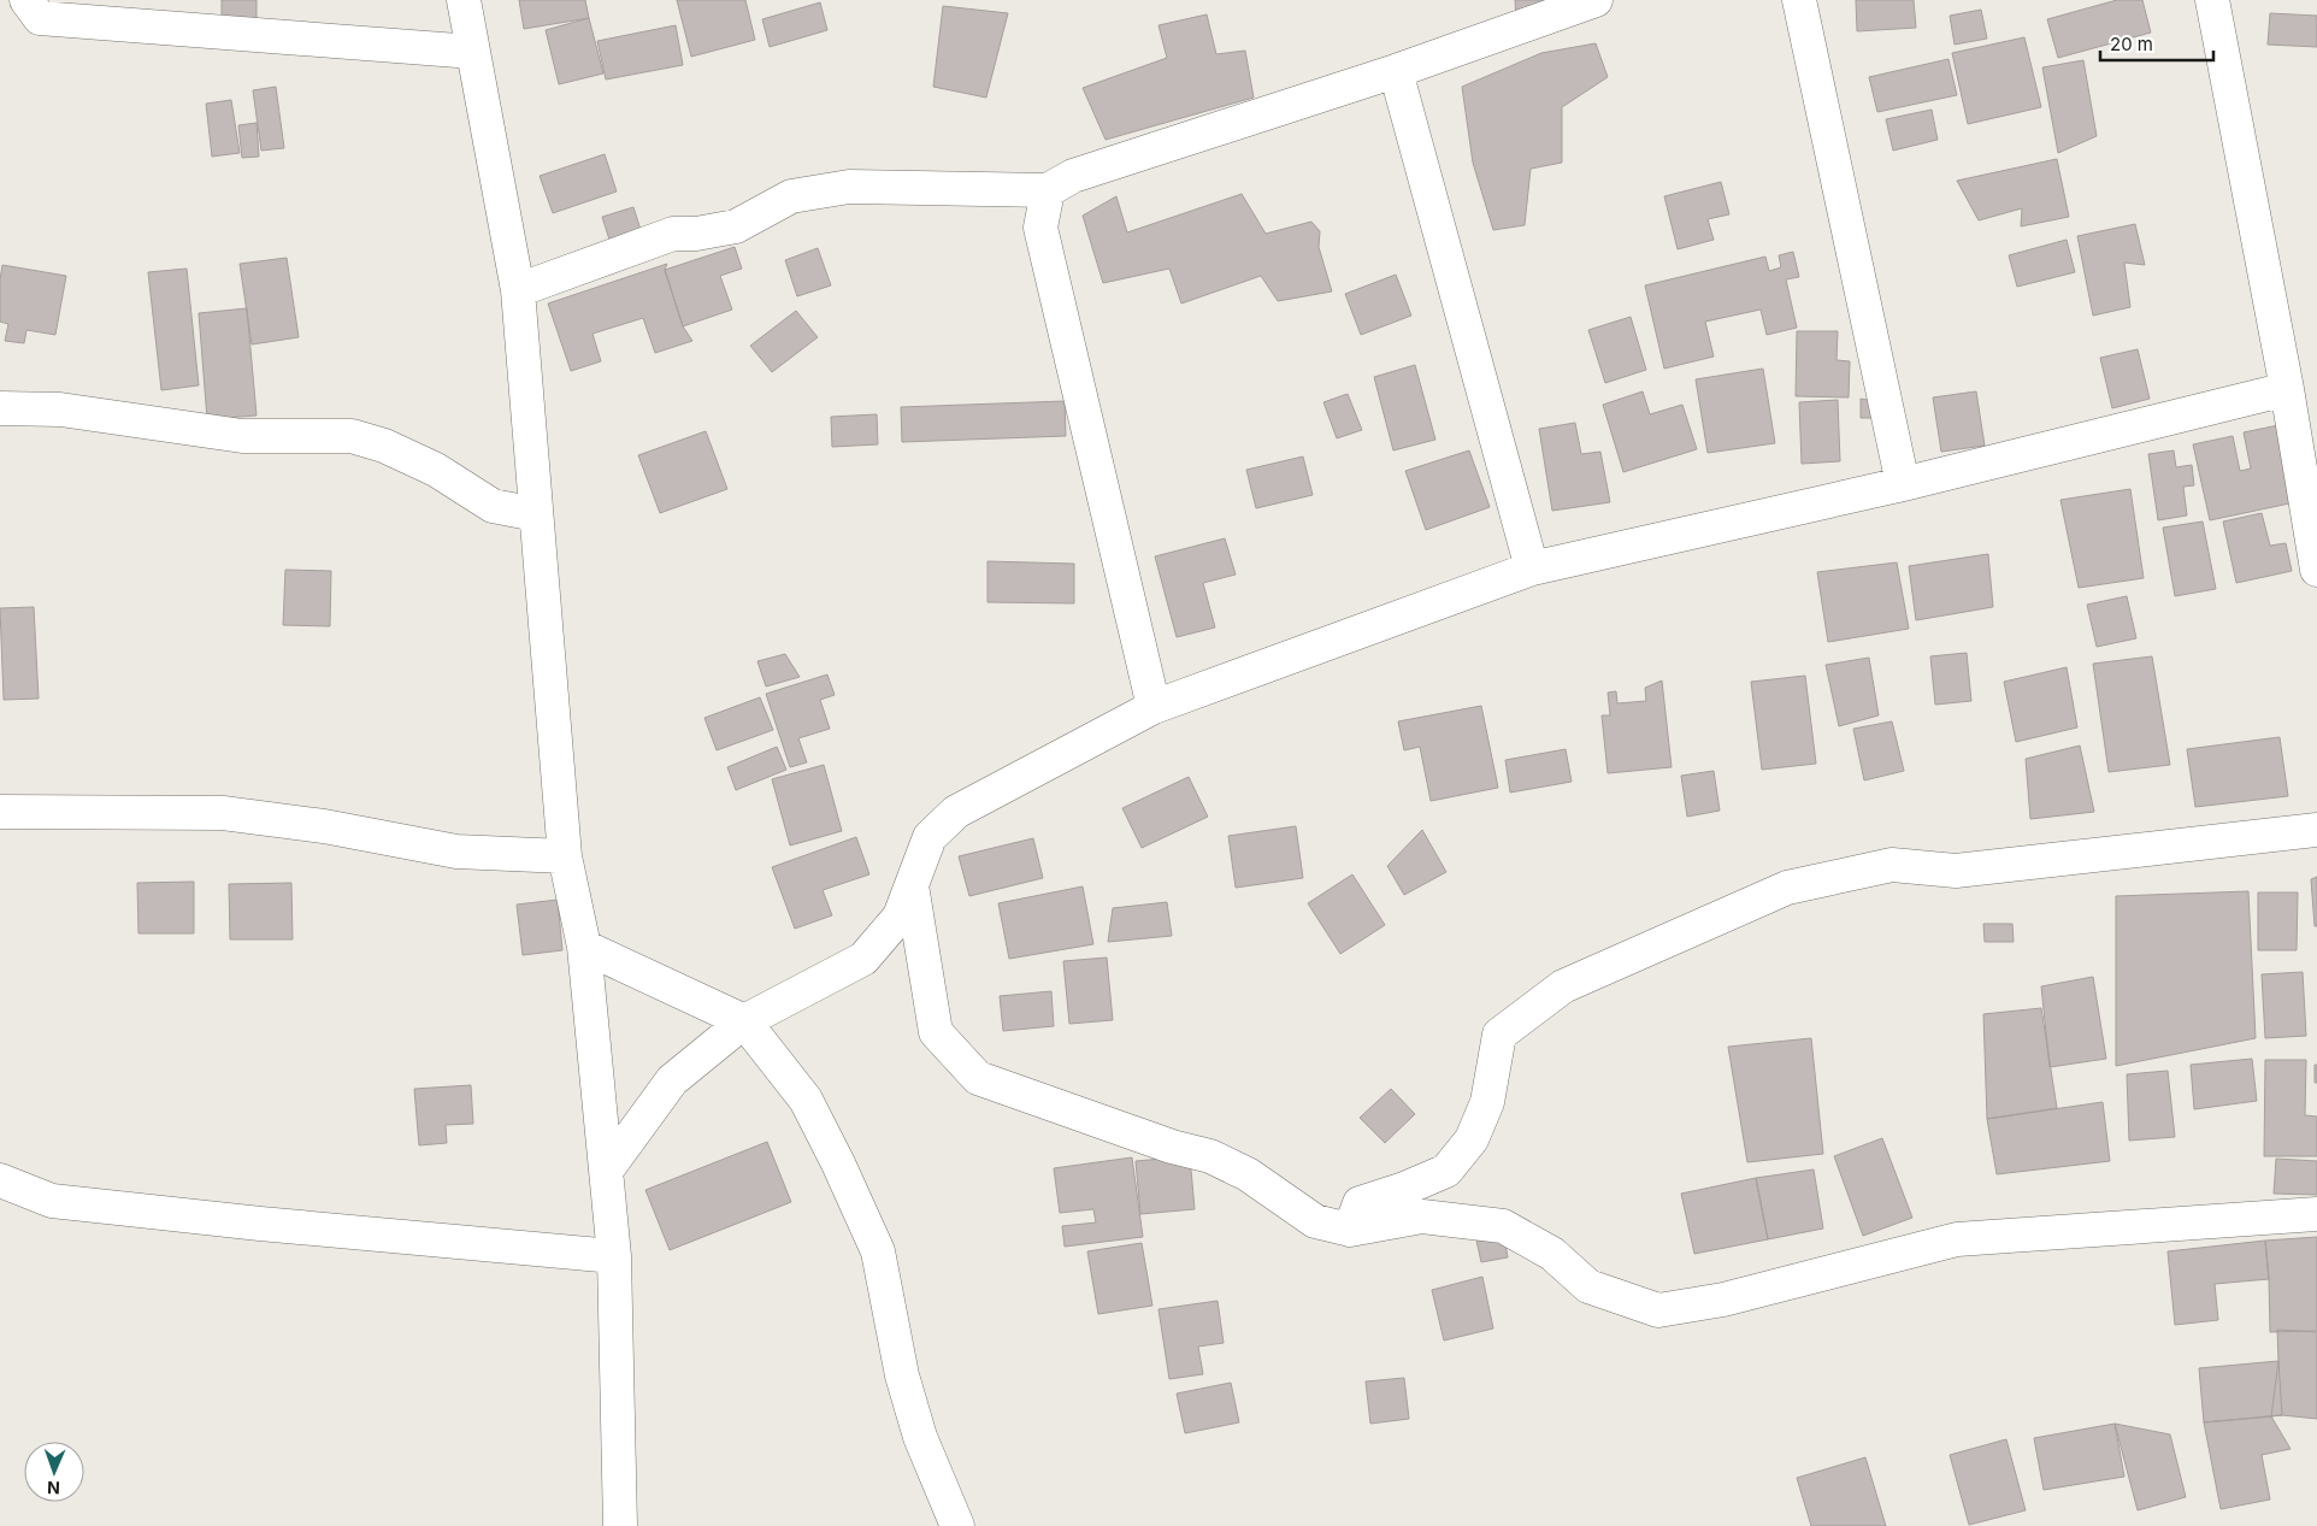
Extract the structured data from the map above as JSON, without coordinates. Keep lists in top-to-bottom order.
{
  "scale_bar": "20 m",
  "north": "bottom"
}
